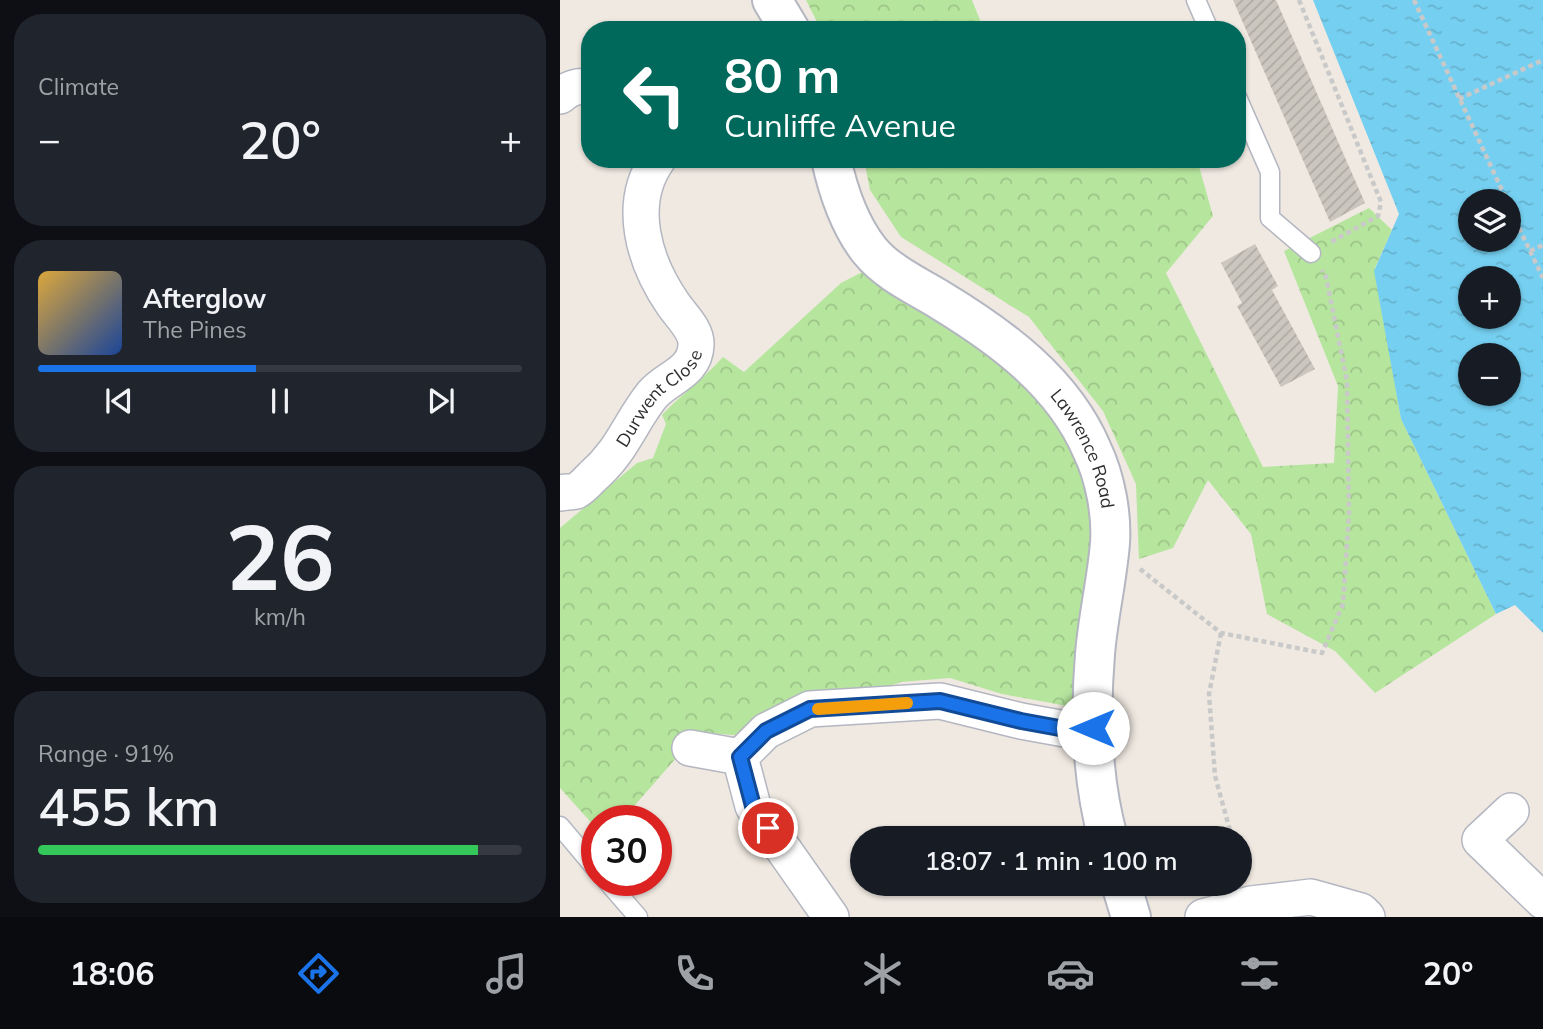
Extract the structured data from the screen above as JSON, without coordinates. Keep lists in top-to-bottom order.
{
  "streets": {
    "street": ["Durwent Close", "Lawrence Road"]
  },
  "page": {
    "tile": [
      "Climate",
      ["26", "km/h"],
      ["Range · 91%", "455 km"]
    ],
    "turn": ["80 m", "Cunliffe Avenue"],
    "heat": ["−", "20°", "+"],
    "map_buttons": ["+", "−"],
    "song": ["Afterglow", "The Pines"],
    "limit": "30",
    "trip": "18:07 · 1 min · 100 m",
    "tabs": ["18:06", "20°"]
  }
}
